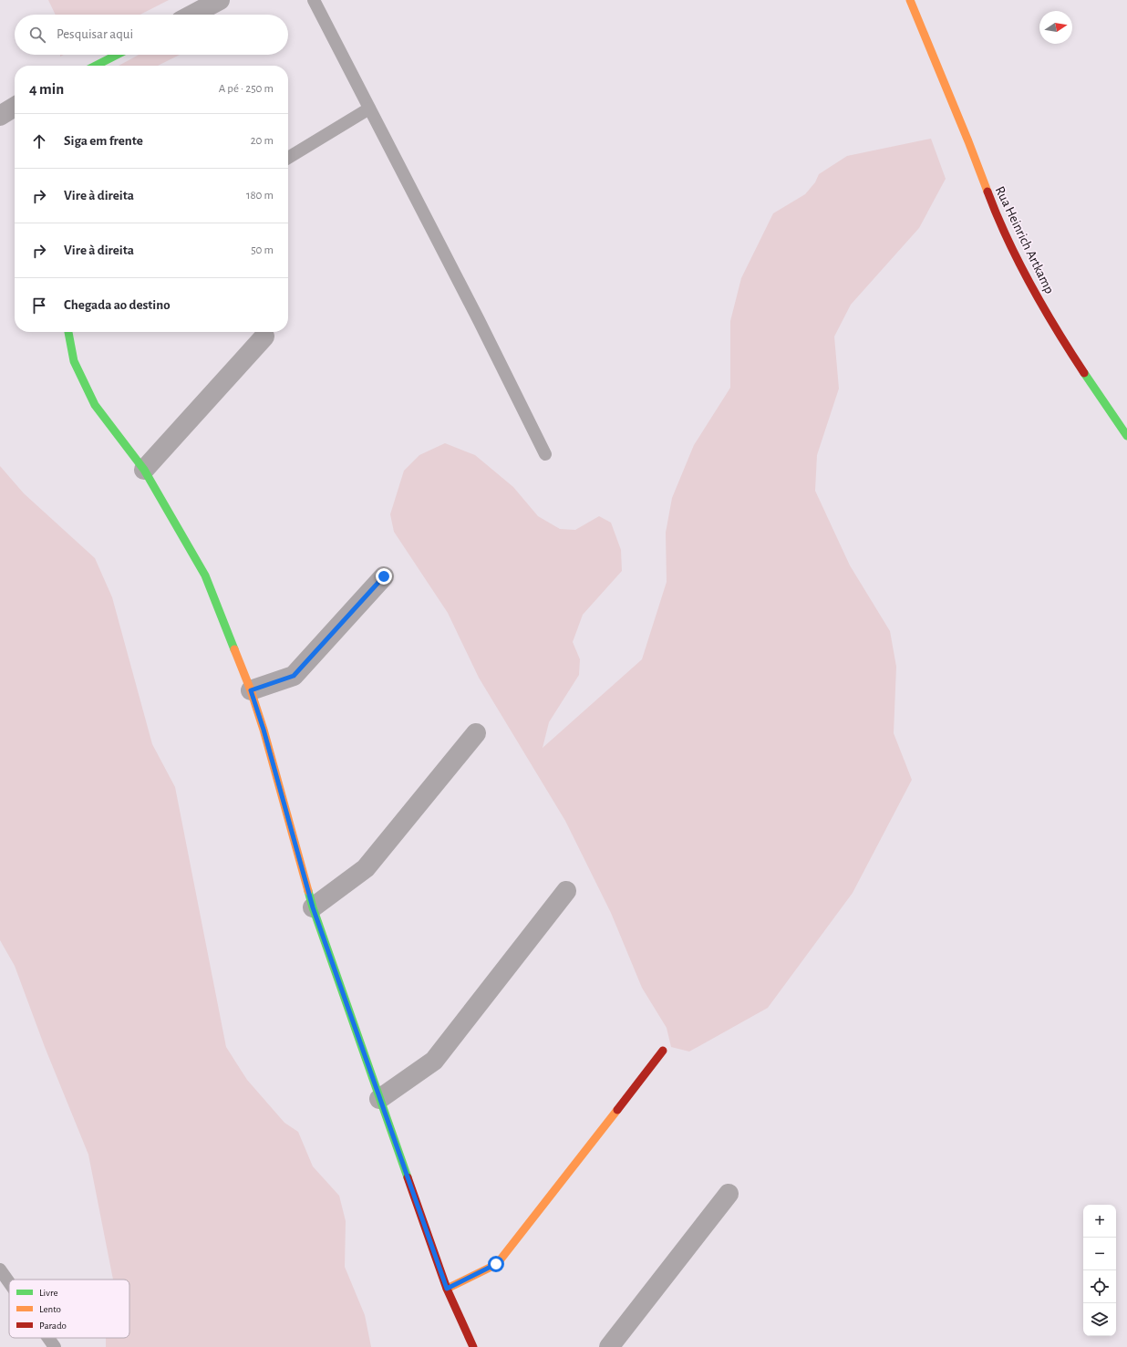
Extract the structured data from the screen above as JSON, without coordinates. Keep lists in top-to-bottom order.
{
  "streets": {
    "street": ["Rua Heinrich Artkamp"]
  },
  "legend": ["Livre", "Lento", "Parado"],
  "north": "right",
  "page": {
    "search": "Pesquisar aqui",
    "heading": ["4 min", "A pé · 250 m"],
    "list": [
      ["Siga em frente", "20 m"],
      ["Vire à direita", "180 m"],
      ["Vire à direita", "50 m"],
      "Chegada ao destino"
    ],
    "map_buttons": ["+", "−"]
  }
}
